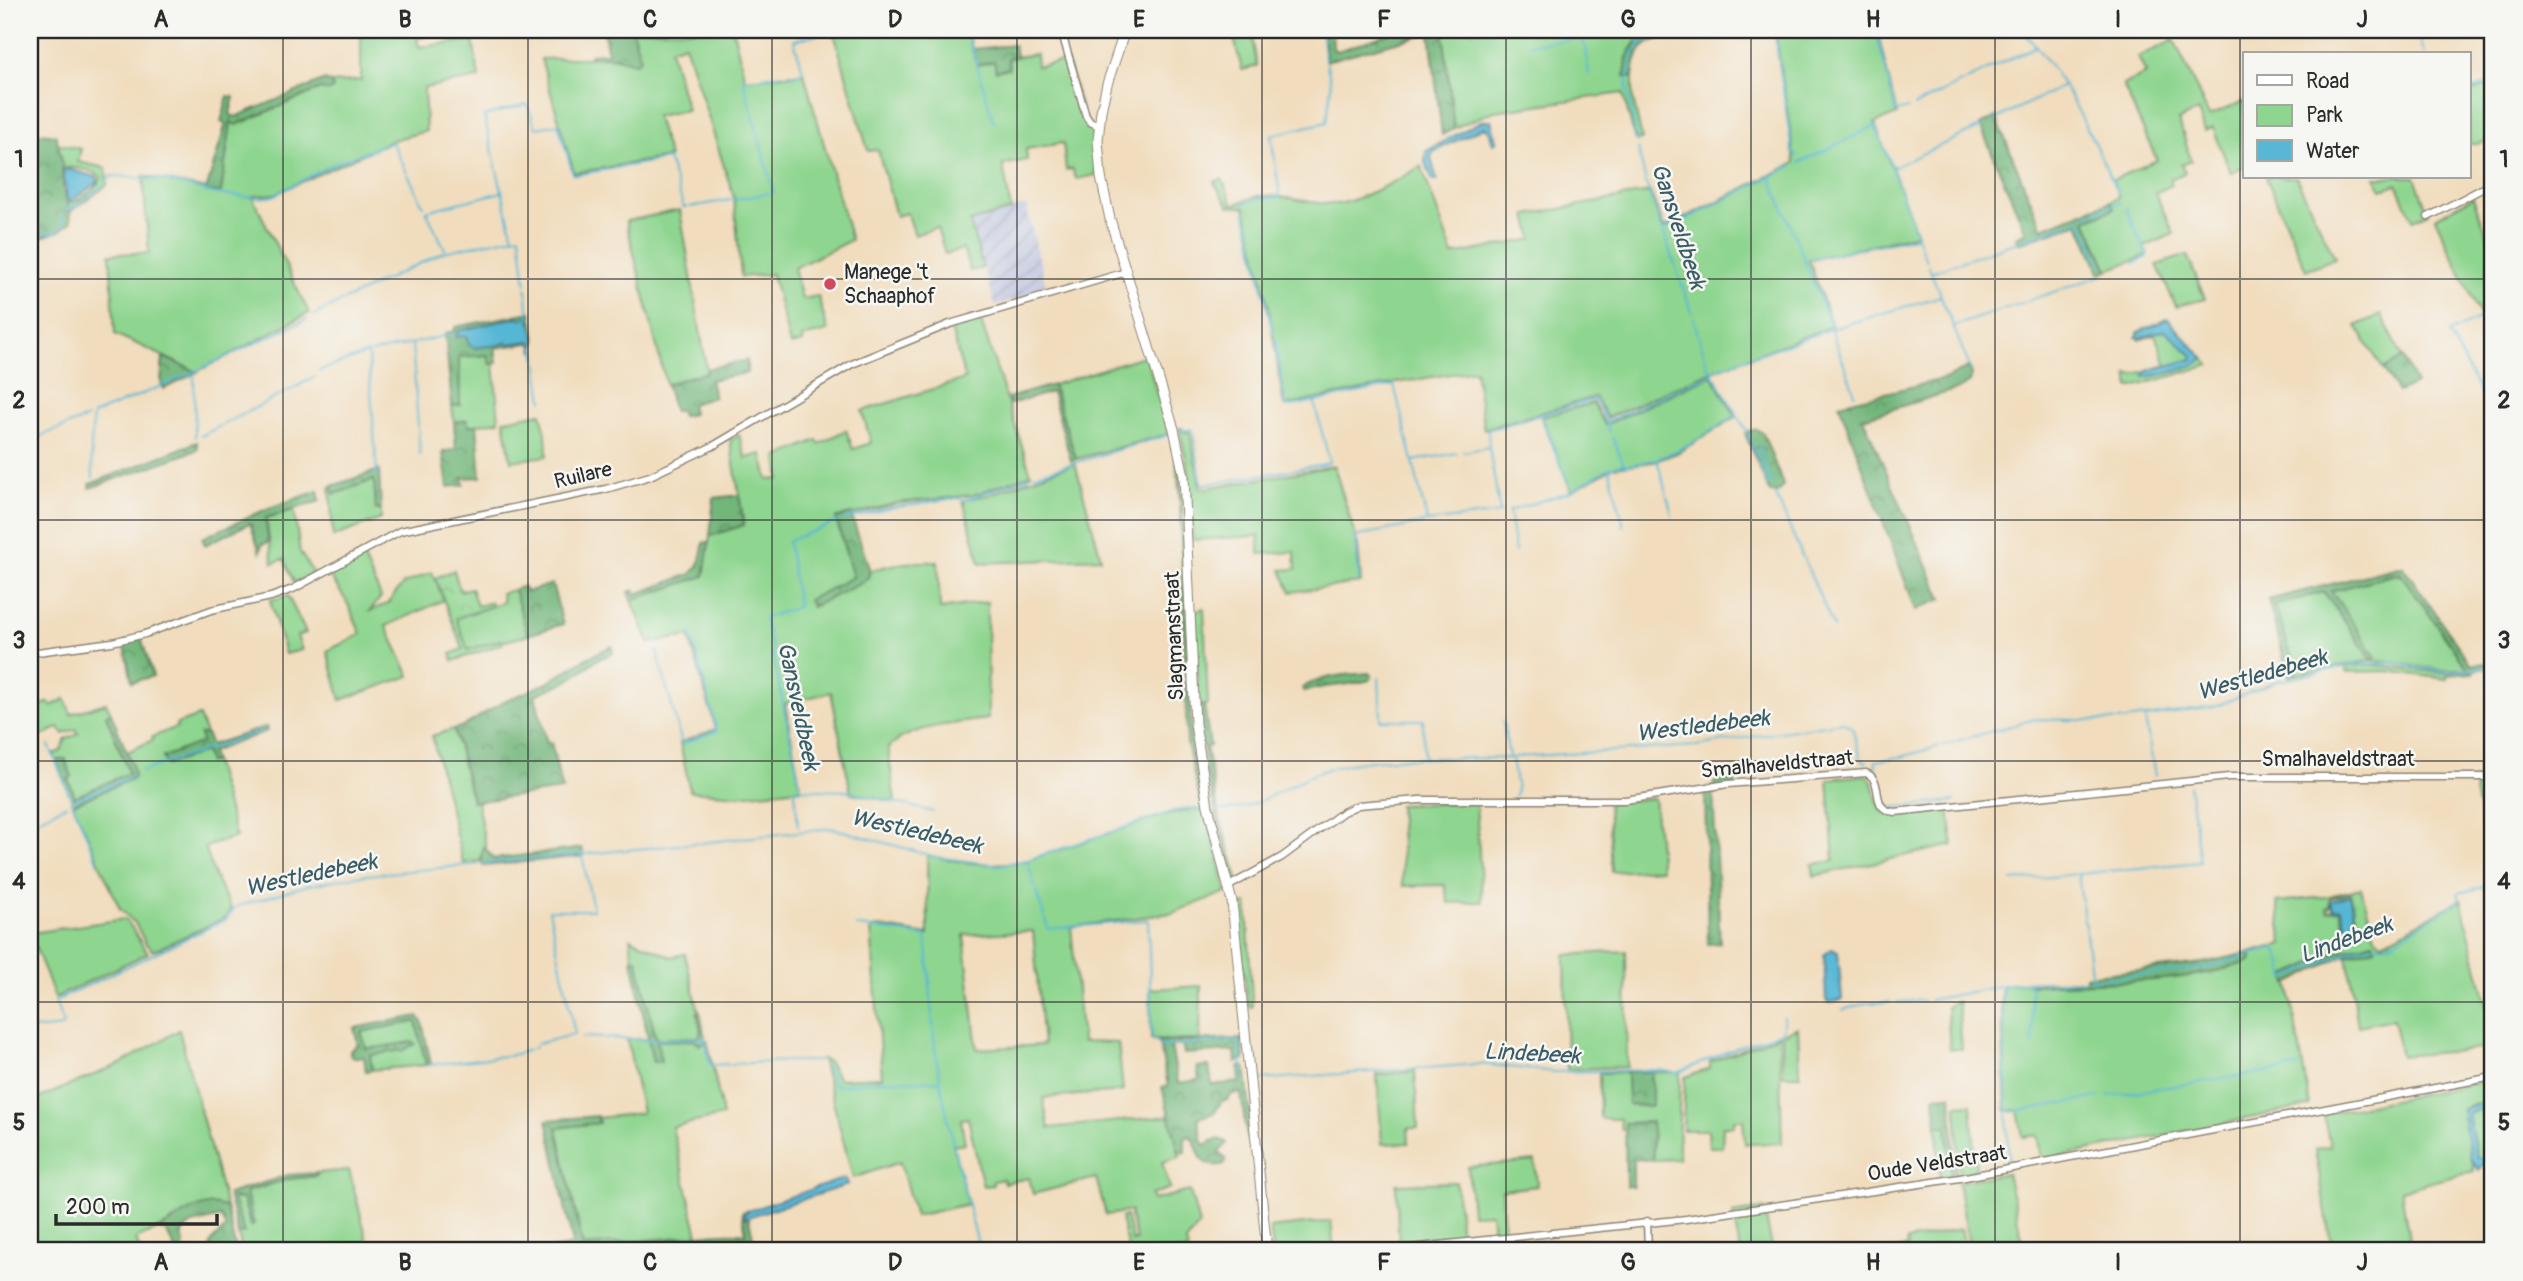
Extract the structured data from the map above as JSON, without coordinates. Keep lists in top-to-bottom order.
{
  "streets": {
    "main road": ["Slagmanstraat"],
    "street": ["Ruilare", "Smalhaveldstraat", "Oude Veldstraat"]
  },
  "crossings": [
    ["Ruilare", "Slagmanstraat"],
    ["Slagmanstraat", "Smalhaveldstraat"]
  ],
  "water": ["Gansveldbeek", "Westledebeek", "Lindebeek"],
  "places": ["Manege 't Schaaphof"],
  "legend": ["Road", "Park", "Water"],
  "scale_bar": "200 m",
  "grid": {
    "columns": [
      "A",
      "B",
      "C",
      "D",
      "E",
      "F",
      "G",
      "H",
      "I",
      "J"
    ],
    "rows": [
      "1",
      "2",
      "3",
      "4",
      "5"
    ]
  }
}
